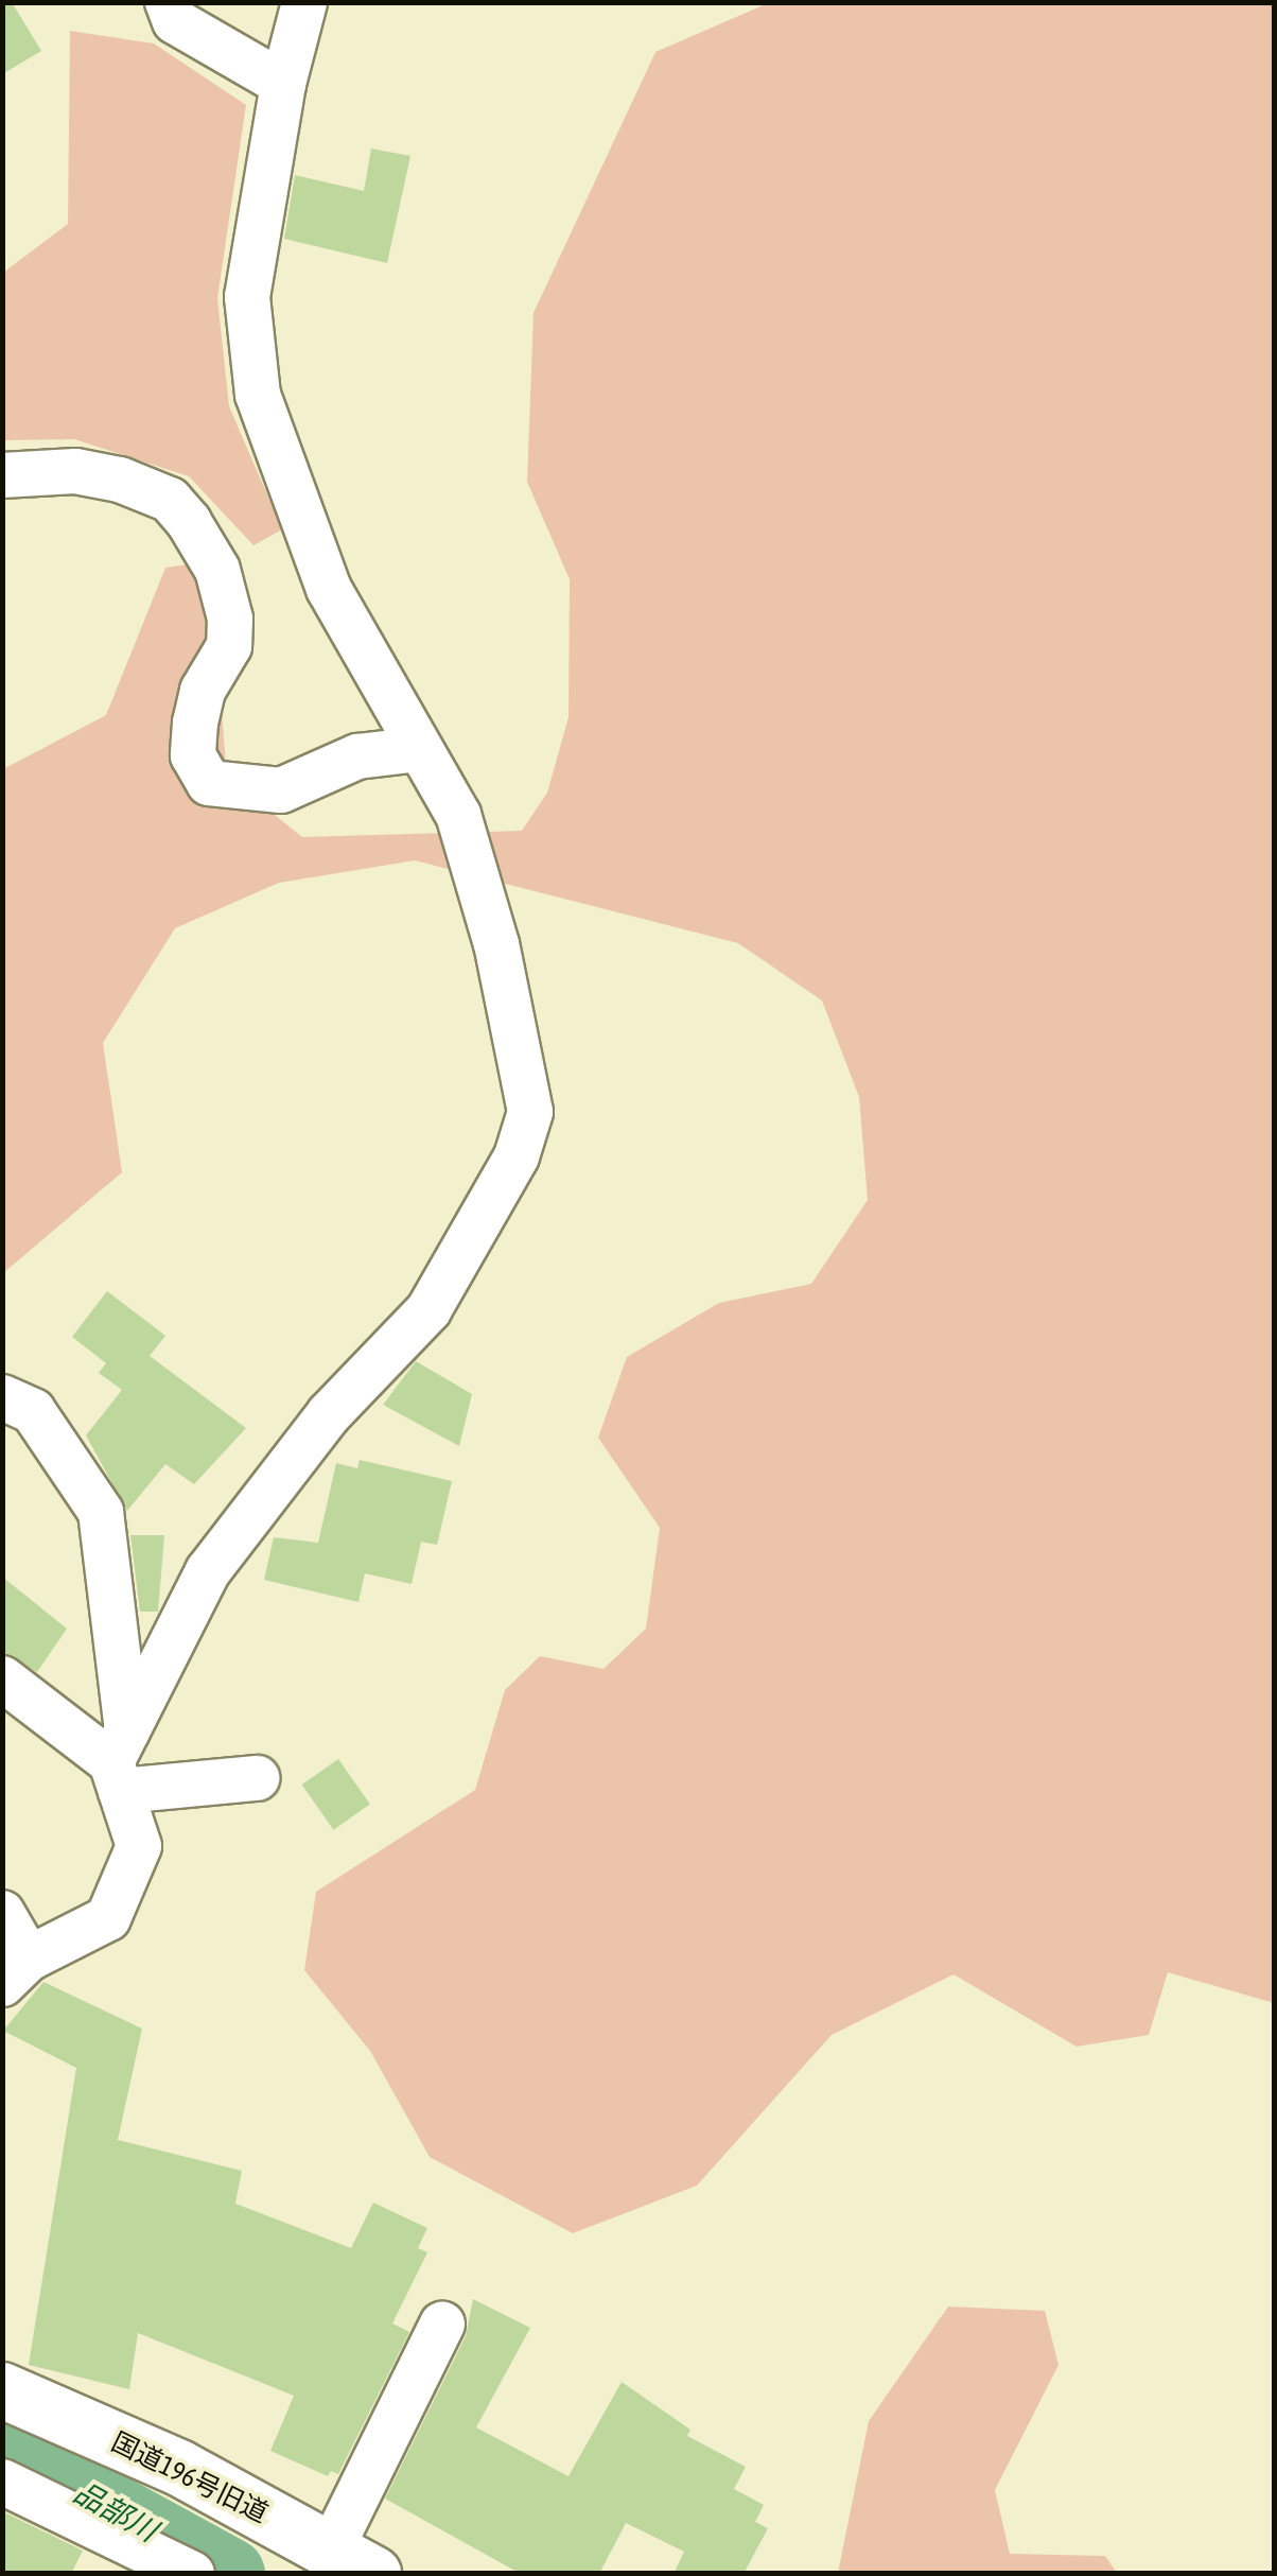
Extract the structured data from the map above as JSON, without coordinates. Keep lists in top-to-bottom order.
{
  "streets": {
    "street": ["国道196号旧道"]
  },
  "water": ["品部川"]
}
